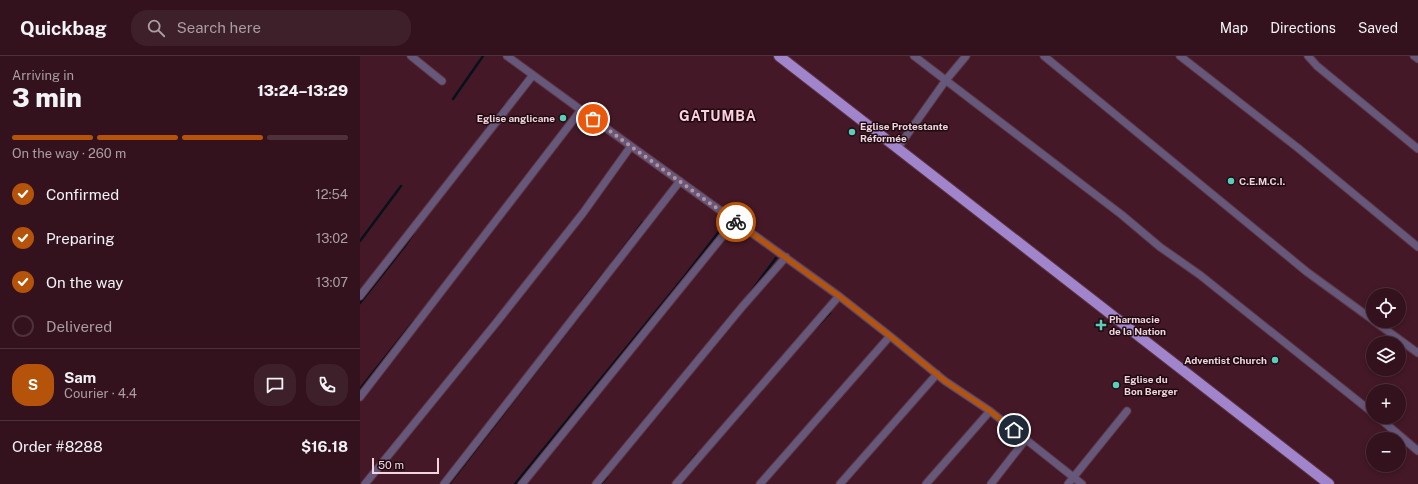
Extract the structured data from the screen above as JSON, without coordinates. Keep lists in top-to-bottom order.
{
  "districts": ["GATUMBA"],
  "places": {
    "other": [
      "Eglise anglicane",
      "Eglise Protestante Réformée",
      "C.E.M.C.I.",
      "Adventist Church",
      "Eglise du Bon Berger"
    ],
    "health": ["Pharmacie de la Nation"]
  },
  "scale_bar": "50 m",
  "page": {
    "header": "Quickbag",
    "search": "Search here",
    "nav": ["Map", "Directions", "Saved"],
    "heading": ["3 min", "Arriving in", "13:24–13:29"],
    "panel": [
      "Sam",
      "Courier · 4.4",
      "Order #8288",
      "$16.18"
    ],
    "bar": "On the way · 260 m",
    "list": [
      ["Confirmed", "12:54"],
      ["Preparing", "13:02"],
      ["On the way", "13:07"],
      "Delivered"
    ],
    "map_buttons": ["+", "−"],
    "round": "S",
    "scale": "50 m"
  }
}
